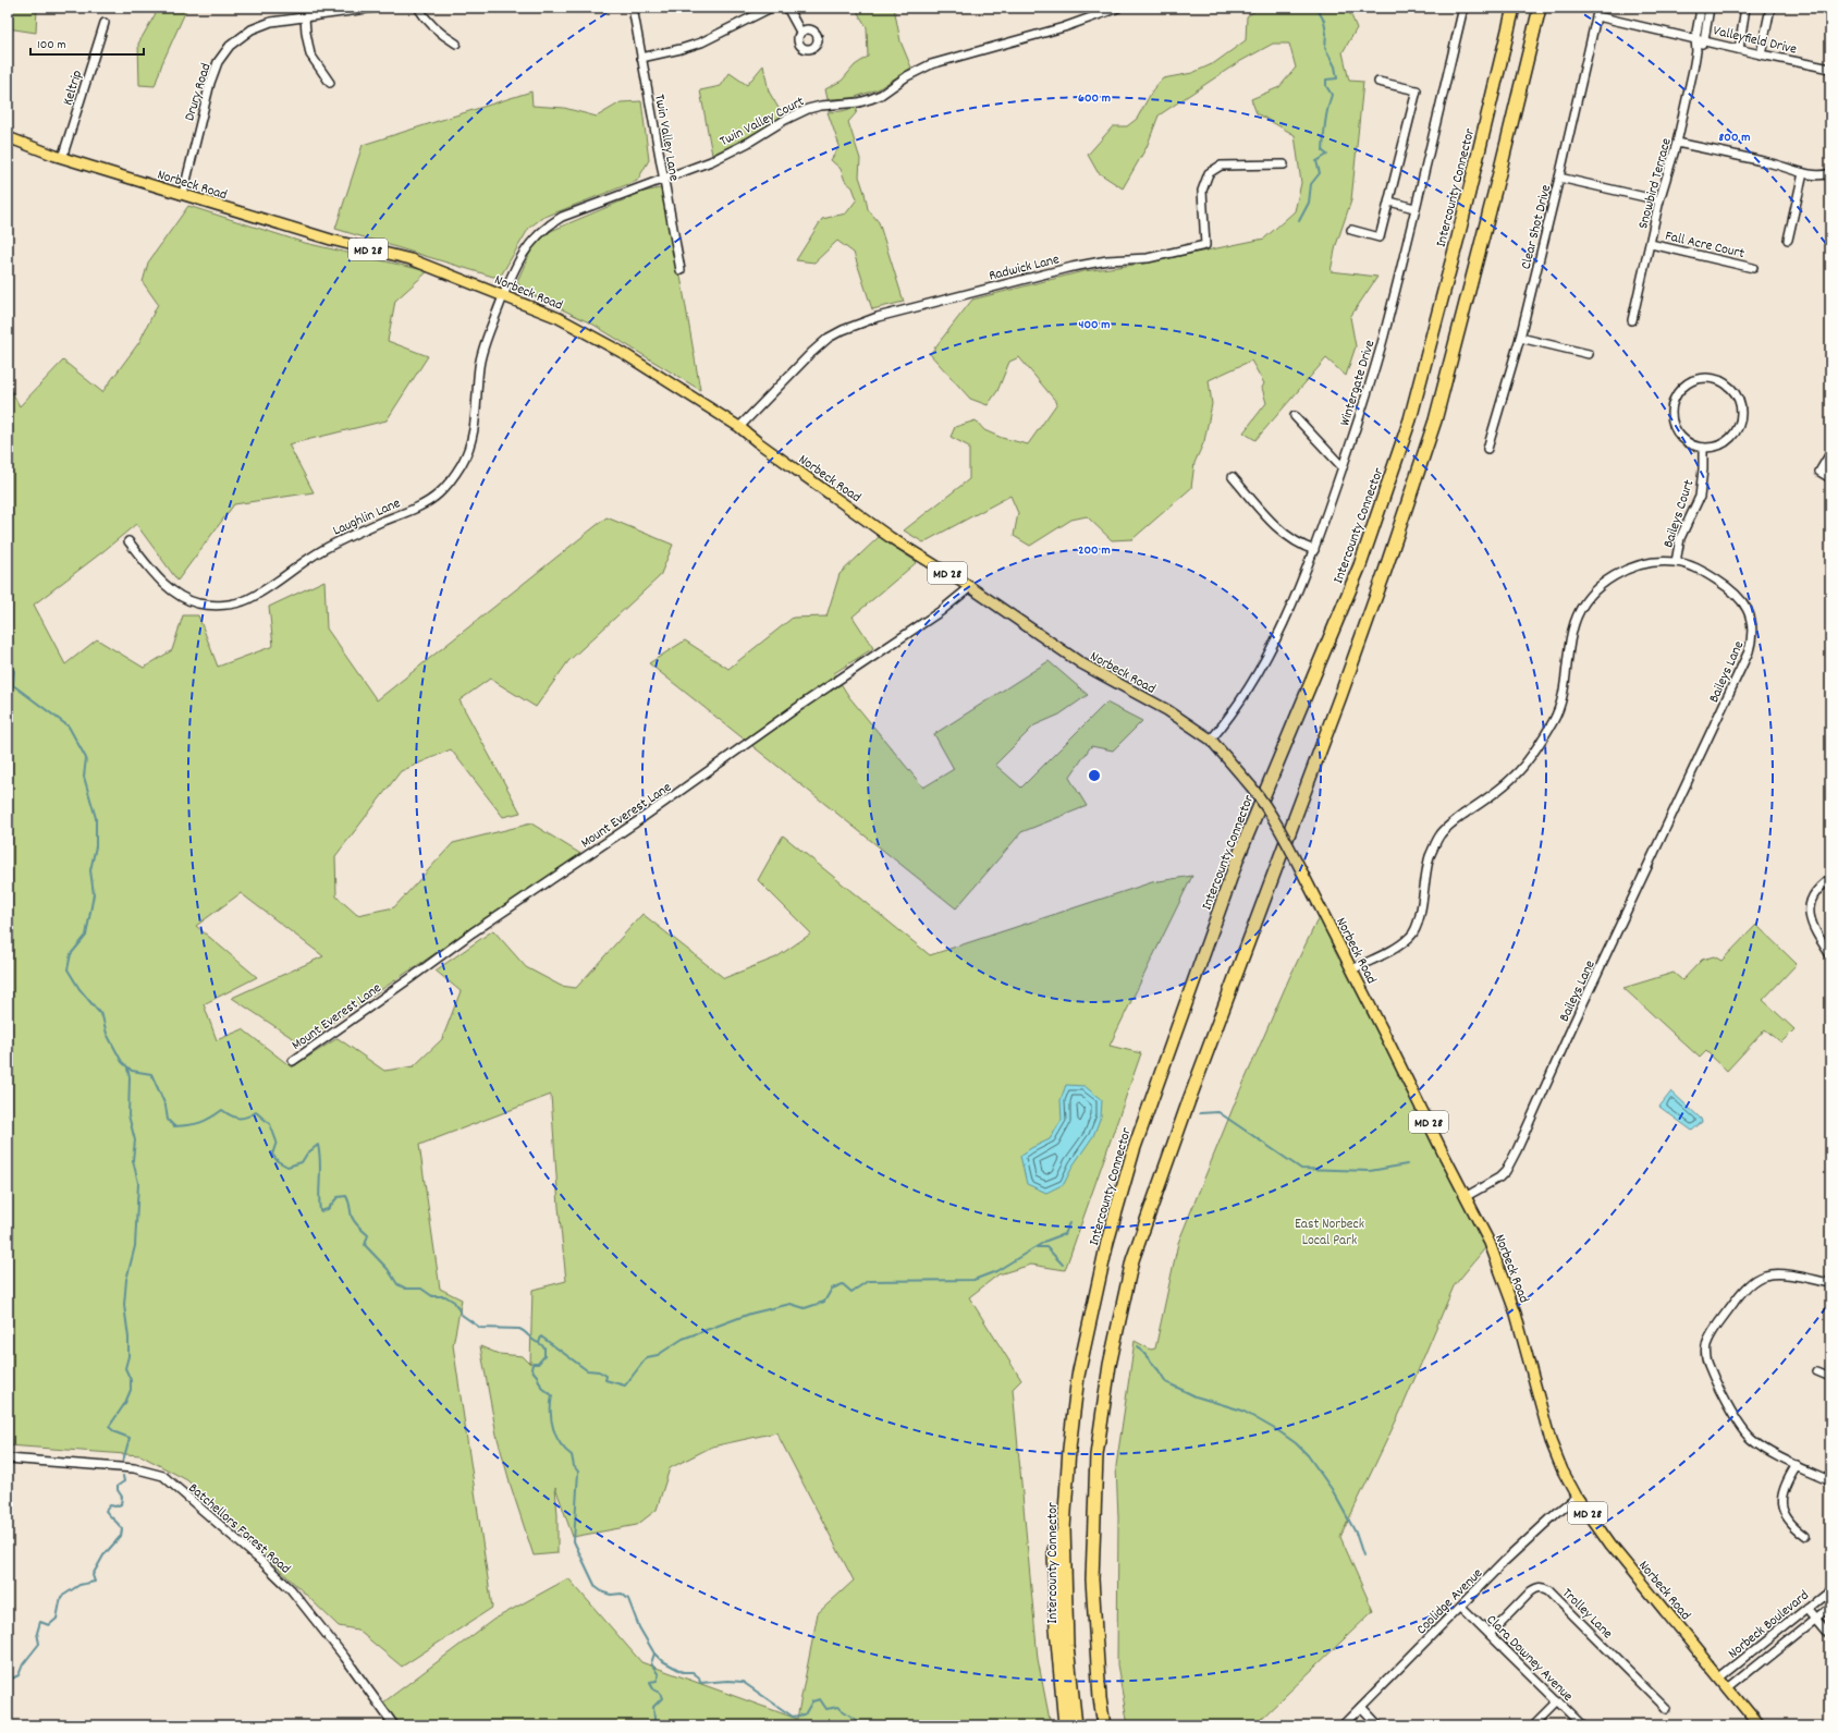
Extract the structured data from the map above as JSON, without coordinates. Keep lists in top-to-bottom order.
{
  "streets": {
    "highway": ["Intercounty Connector"],
    "main road": ["Norbeck Road", "MD 28"],
    "street": [
      "Valleyfield Drive",
      "Keltrip",
      "Drury Road",
      "Twin Valley Court",
      "Twin Valley Lane",
      "Snowbird Terrace",
      "Clear Shot Drive",
      "Fall Acre Court",
      "Radwick Lane",
      "Wintergate Drive",
      "Baileys Court",
      "Laughlin Lane",
      "Baileys Lane",
      "Mount Everest Lane",
      "Batchellors Forest Road",
      "Coolidge Avenue",
      "Trolley Lane",
      "Norbeck Boulevard",
      "Clara Downey Avenue"
    ]
  },
  "crossings": [
    ["Valleyfield Drive", "Snowbird Terrace"],
    ["Valleyfield Drive", "Clear Shot Drive"],
    ["Keltrip", "Norbeck Road"],
    ["Drury Road", "Norbeck Road"],
    ["Twin Valley Court", "Twin Valley Lane"],
    ["Twin Valley Court", "Norbeck Road"],
    ["Twin Valley Court", "Laughlin Lane"],
    ["Norbeck Road", "Radwick Lane"],
    ["Norbeck Road", "Wintergate Drive"],
    ["Norbeck Road", "Laughlin Lane"],
    ["Norbeck Road", "Baileys Lane"],
    ["Norbeck Road", "Mount Everest Lane"],
    ["Norbeck Road", "Coolidge Avenue"],
    ["Norbeck Road", "Norbeck Boulevard"],
    ["Snowbird Terrace", "Fall Acre Court"],
    ["Baileys Court", "Baileys Lane"],
    ["Coolidge Avenue", "Clara Downey Avenue"],
    ["Trolley Lane", "Clara Downey Avenue"]
  ],
  "parks": ["East Norbeck Local Park"],
  "scale_bar": "100 m",
  "rings": [
    "600 m",
    "800 m",
    "400 m",
    "200 m"
  ]
}
